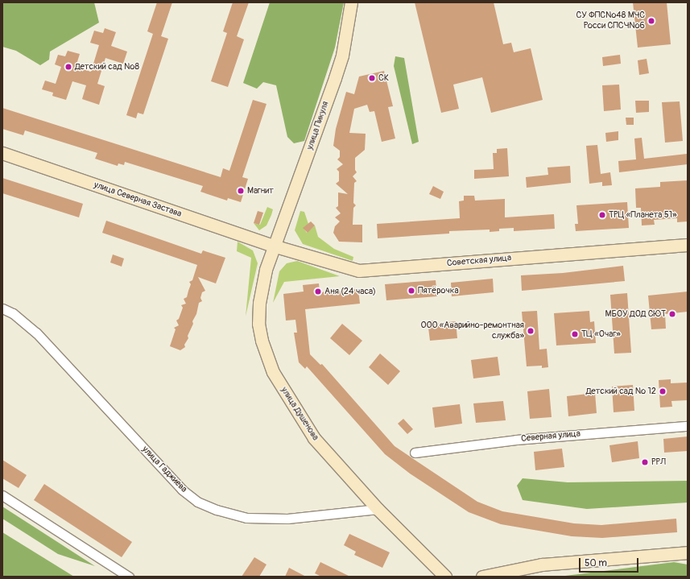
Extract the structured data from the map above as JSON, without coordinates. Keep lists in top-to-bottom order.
{
  "streets": {
    "street": [
      "улица Пикуля",
      "улица Северная Застава",
      "Советская улица",
      "улица Душенова",
      "Северная улица",
      "улица Гаджиева"
    ]
  },
  "crossings": [
    ["улица Пикуля", "улица Северная Застава"],
    ["улица Пикуля", "Советская улица"],
    ["улица Пикуля", "улица Душенова"],
    ["улица Северная Застава", "Советская улица"],
    ["улица Северная Застава", "улица Душенова"],
    ["Советская улица", "улица Душенова"],
    ["улица Душенова", "улица Гаджиева"]
  ],
  "places": [
    "СУ ФПС№48 МЧС Росси СПСЧ№6",
    "Детский сад №8",
    "СК",
    "Магнит",
    "ТРЦ «Планета 51»",
    "Пятёрочка",
    "Аня (24 часа)",
    "МБОУ ДОД СЮТ",
    "ООО «Аварийно-ремонтная служба»",
    "ТЦ «Очаг»",
    "Детский сад № 12",
    "РРЛ"
  ],
  "scale_bar": "50 m"
}
